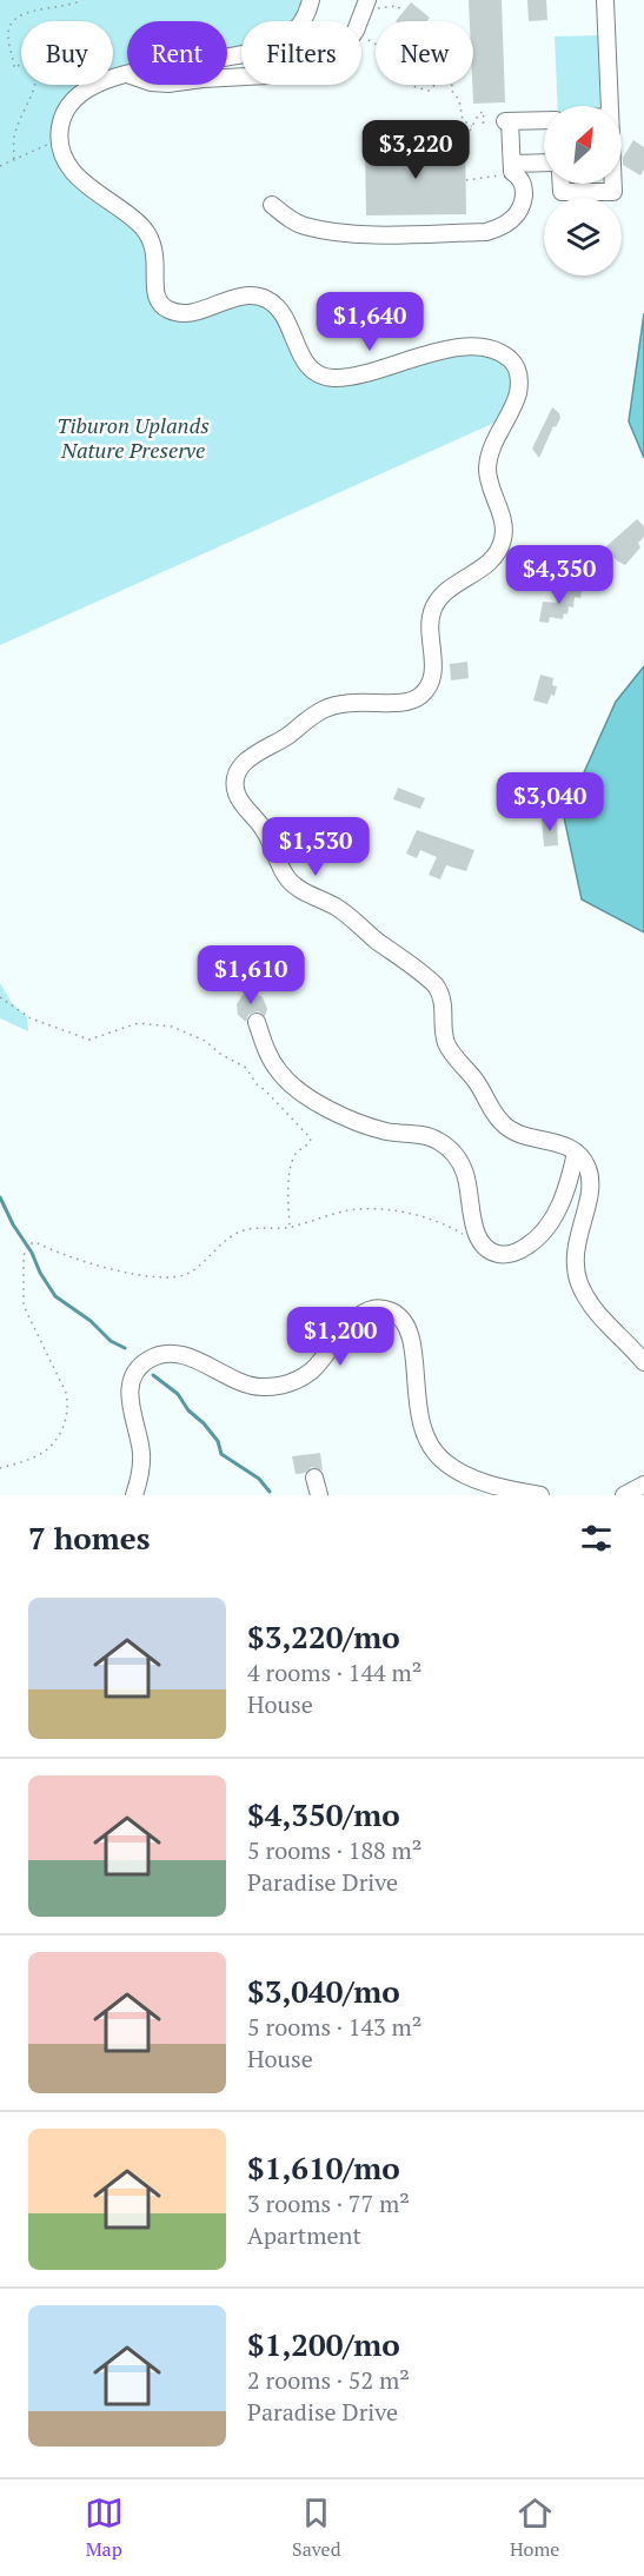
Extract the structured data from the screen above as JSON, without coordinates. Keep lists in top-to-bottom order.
{
  "parks": ["Tiburon Uplands Nature Preserve"],
  "north": "top right",
  "page": {
    "chip": [
      "Buy",
      "Rent",
      "Filters",
      "New"
    ],
    "price": [
      "$3,220",
      "$1,640",
      "$4,350",
      "$3,040",
      "$1,530",
      "$1,610",
      "$1,200"
    ],
    "heading": "7 homes",
    "list": [
      {
        "name": "$3,220/mo",
        "note": "4 rooms · 144 m² · House"
      },
      {
        "name": "$4,350/mo",
        "note": "5 rooms · 188 m² · Paradise Drive"
      },
      {
        "name": "$3,040/mo",
        "note": "5 rooms · 143 m² · House"
      },
      {
        "name": "$1,610/mo",
        "note": "3 rooms · 77 m² · Apartment"
      },
      {
        "name": "$1,200/mo",
        "note": "2 rooms · 52 m² · Paradise Drive"
      }
    ],
    "tabs": ["Map", "Saved", "Home"]
  }
}
